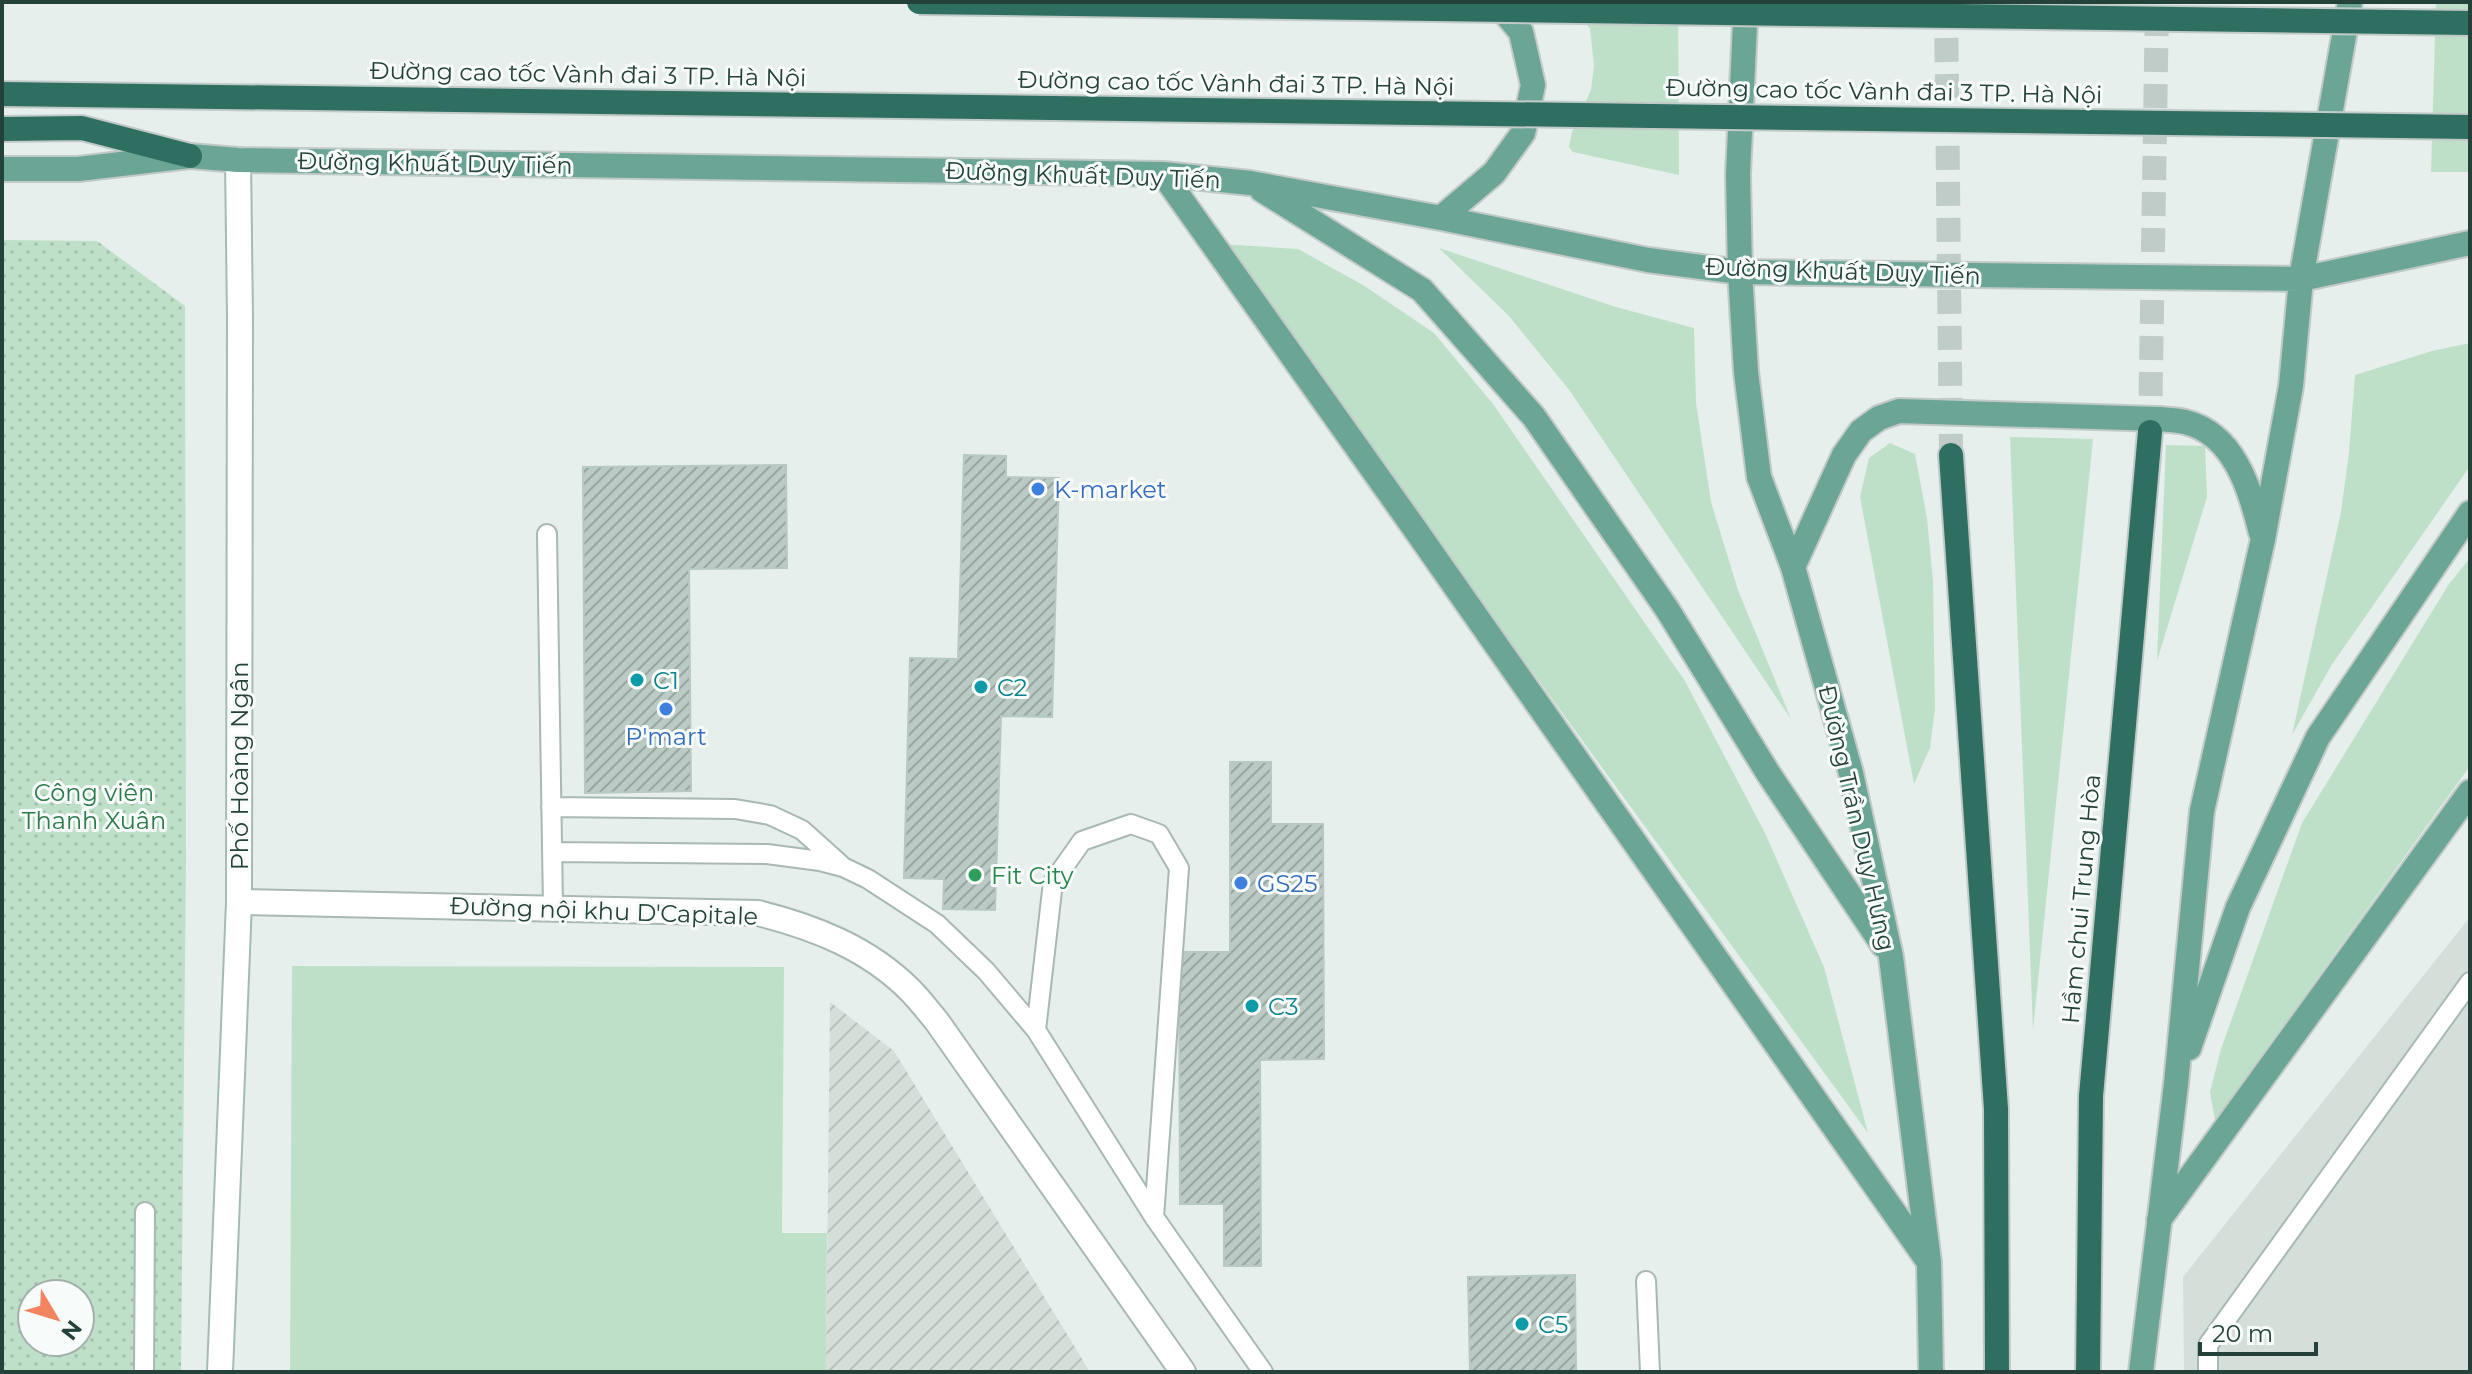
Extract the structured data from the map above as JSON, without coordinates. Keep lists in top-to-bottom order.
{
  "streets": {
    "highway": ["Đường cao tốc Vành đai 3 TP. Hà Nội", "Hầm chui Trung Hòa"],
    "main road": ["Đường Khuất Duy Tiến", "Đường Trần Duy Hưng"],
    "street": ["Phố Hoàng Ngân", "Đường nội khu D'Capitale"]
  },
  "crossings": [
    ["Đường Khuất Duy Tiến", "Phố Hoàng Ngân"],
    ["Đường Khuất Duy Tiến", "Đường Trần Duy Hưng"],
    ["Phố Hoàng Ngân", "Đường nội khu D'Capitale"]
  ],
  "parks": ["Công viên Thanh Xuân"],
  "places": [
    "K-market",
    "C1",
    "C2",
    "P'mart",
    "Fit City",
    "GS25",
    "C3",
    "C5"
  ],
  "scale_bar": "20 m",
  "north": "bottom right"
}
